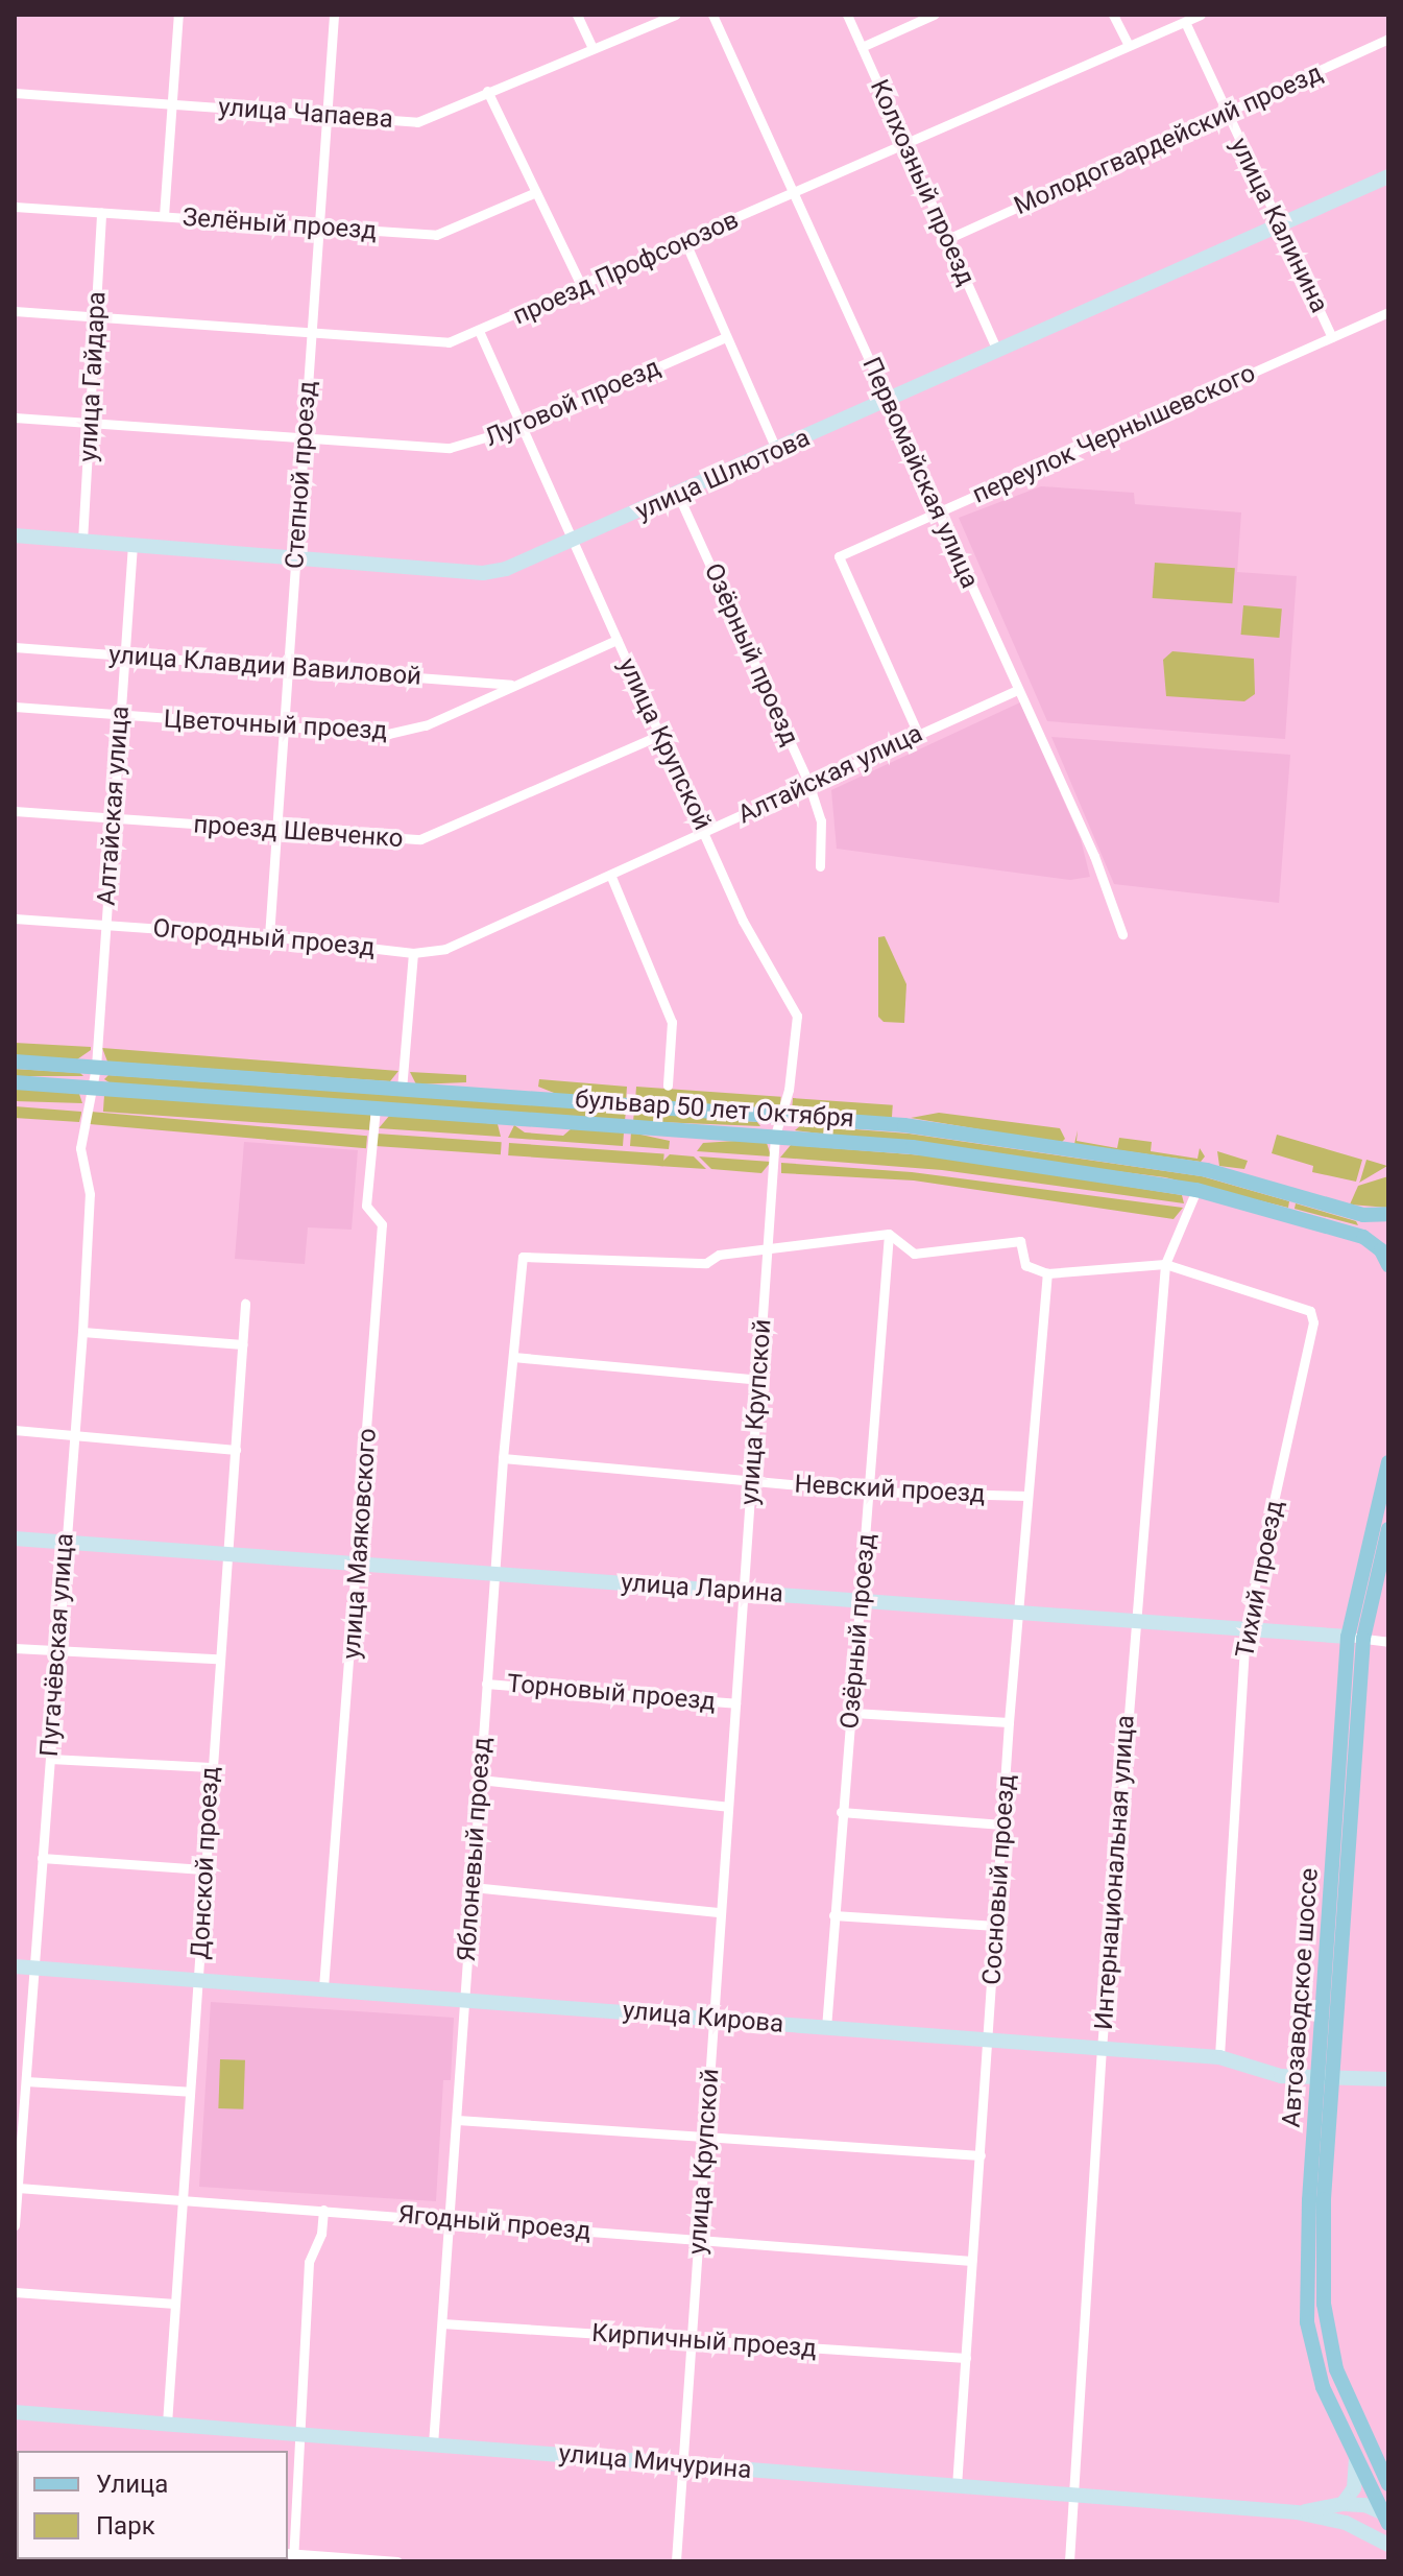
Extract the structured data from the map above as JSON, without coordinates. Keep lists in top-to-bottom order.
{
  "streets": {
    "main road": [
      "улица Шлютова",
      "бульвар 50 лет Октября",
      "улица Ларина",
      "Автозаводское шоссе",
      "улица Кирова",
      "улица Мичурина"
    ],
    "street": [
      "улица Чапаева",
      "Молодогвардейский проезд",
      "Колхозный проезд",
      "Зелёный проезд",
      "улица Калинина",
      "проезд Профсоюзов",
      "улица Гайдара",
      "Луговой проезд",
      "переулок Чернышевского",
      "Первомайская улица",
      "Степной проезд",
      "Озёрный проезд",
      "улица Клавдии Вавиловой",
      "Цветочный проезд",
      "улица Крупской",
      "Алтайская улица",
      "проезд Шевченко",
      "Огородный проезд",
      "Невский проезд",
      "улица Маяковского",
      "Тихий проезд",
      "Пугачёвская улица",
      "Торновый проезд",
      "Яблоневый проезд",
      "Донской проезд",
      "Интернациональная улица",
      "Сосновый проезд",
      "Ягодный проезд",
      "Кирпичный проезд"
    ]
  },
  "crossings": [
    ["улица Чапаева", "Степной проезд"],
    ["Молодогвардейский проезд", "Колхозный проезд"],
    ["Молодогвардейский проезд", "улица Калинина"],
    ["Колхозный проезд", "проезд Профсоюзов"],
    ["Колхозный проезд", "улица Шлютова"],
    ["Зелёный проезд", "улица Гайдара"],
    ["Зелёный проезд", "Степной проезд"],
    ["улица Калинина", "проезд Профсоюзов"],
    ["улица Калинина", "переулок Чернышевского"],
    ["улица Калинина", "улица Шлютова"],
    ["проезд Профсоюзов", "улица Гайдара"],
    ["проезд Профсоюзов", "Первомайская улица"],
    ["проезд Профсоюзов", "Степной проезд"],
    ["проезд Профсоюзов", "улица Крупской"],
    ["улица Гайдара", "Луговой проезд"],
    ["улица Гайдара", "улица Шлютова"],
    ["Луговой проезд", "Степной проезд"],
    ["Луговой проезд", "улица Крупской"],
    ["переулок Чернышевского", "Первомайская улица"],
    ["переулок Чернышевского", "Алтайская улица"],
    ["Первомайская улица", "улица Шлютова"],
    ["Первомайская улица", "Алтайская улица"],
    ["Степной проезд", "улица Шлютова"],
    ["Степной проезд", "улица Клавдии Вавиловой"],
    ["Степной проезд", "Цветочный проезд"],
    ["Степной проезд", "проезд Шевченко"],
    ["Степной проезд", "Огородный проезд"],
    ["улица Шлютова", "Озёрный проезд"],
    ["улица Шлютова", "улица Крупской"],
    ["улица Шлютова", "Алтайская улица"],
    ["Озёрный проезд", "Алтайская улица"],
    ["Озёрный проезд", "Невский проезд"],
    ["Озёрный проезд", "улица Ларина"],
    ["Озёрный проезд", "улица Кирова"],
    ["улица Клавдии Вавиловой", "Цветочный проезд"],
    ["улица Клавдии Вавиловой", "Алтайская улица"],
    ["Цветочный проезд", "улица Крупской"],
    ["Цветочный проезд", "Алтайская улица"],
    ["улица Крупской", "Алтайская улица"],
    ["улица Крупской", "проезд Шевченко"],
    ["улица Крупской", "бульвар 50 лет Октября"],
    ["улица Крупской", "Невский проезд"],
    ["улица Крупской", "улица Ларина"],
    ["улица Крупской", "Торновый проезд"],
    ["улица Крупской", "Яблоневый проезд"],
    ["улица Крупской", "улица Кирова"],
    ["улица Крупской", "Ягодный проезд"],
    ["улица Крупской", "Кирпичный проезд"],
    ["улица Крупской", "улица Мичурина"],
    ["Алтайская улица", "проезд Шевченко"],
    ["Алтайская улица", "Огородный проезд"],
    ["Алтайская улица", "бульвар 50 лет Октября"],
    ["Алтайская улица", "Пугачёвская улица"],
    ["бульвар 50 лет Октября", "улица Маяковского"],
    ["бульвар 50 лет Октября", "Пугачёвская улица"],
    ["бульвар 50 лет Октября", "Интернациональная улица"],
    ["Невский проезд", "Яблоневый проезд"],
    ["Невский проезд", "Сосновый проезд"],
    ["улица Маяковского", "улица Ларина"],
    ["улица Маяковского", "улица Кирова"],
    ["Тихий проезд", "улица Ларина"],
    ["Тихий проезд", "Интернациональная улица"],
    ["Тихий проезд", "улица Кирова"],
    ["улица Ларина", "Пугачёвская улица"],
    ["улица Ларина", "Яблоневый проезд"],
    ["улица Ларина", "Донской проезд"],
    ["улица Ларина", "Интернациональная улица"],
    ["улица Ларина", "Сосновый проезд"],
    ["улица Ларина", "Автозаводское шоссе"],
    ["Пугачёвская улица", "улица Кирова"],
    ["Пугачёвская улица", "Ягодный проезд"],
    ["Торновый проезд", "Яблоневый проезд"],
    ["Яблоневый проезд", "улица Кирова"],
    ["Яблоневый проезд", "Ягодный проезд"],
    ["Яблоневый проезд", "Кирпичный проезд"],
    ["Яблоневый проезд", "улица Мичурина"],
    ["Донской проезд", "улица Кирова"],
    ["Донской проезд", "Ягодный проезд"],
    ["Донской проезд", "улица Мичурина"],
    ["Интернациональная улица", "улица Кирова"],
    ["Интернациональная улица", "улица Мичурина"],
    ["Сосновый проезд", "улица Кирова"],
    ["Сосновый проезд", "Ягодный проезд"],
    ["Сосновый проезд", "Кирпичный проезд"],
    ["Сосновый проезд", "улица Мичурина"],
    ["Автозаводское шоссе", "улица Кирова"],
    ["Автозаводское шоссе", "улица Мичурина"]
  ],
  "legend": ["Улица", "Парк"]
}
